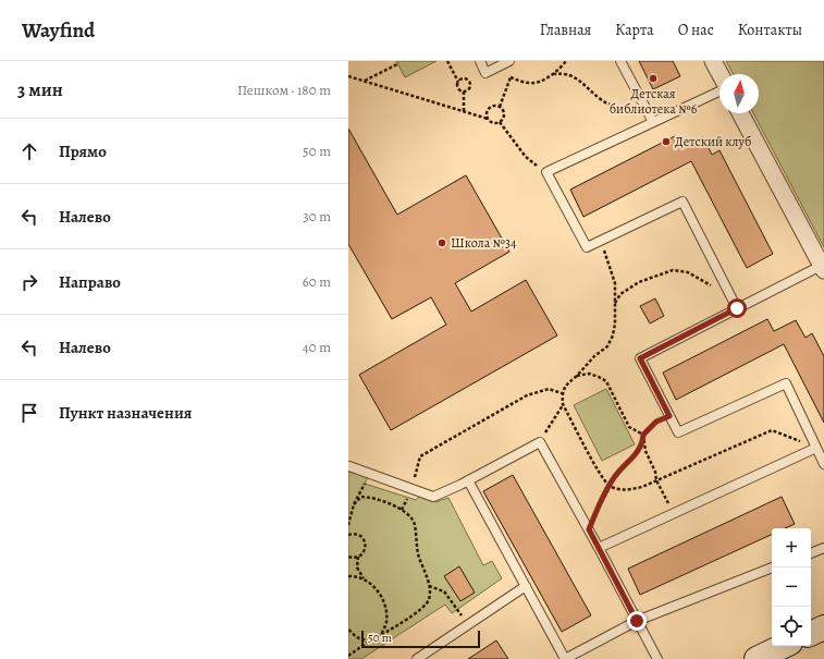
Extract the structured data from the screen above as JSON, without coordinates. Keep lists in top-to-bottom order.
{
  "places": ["Детская библиотека №6", "Детский клуб", "Школа №34"],
  "scale_bar": "50 m",
  "north": "top",
  "page": {
    "header": "Wayfind",
    "nav": [
      "Главная",
      "Карта",
      "О нас",
      "Контакты"
    ],
    "heading": ["3 мин", "Пешком · 180 m"],
    "list": [
      ["Прямо", "50 m"],
      ["Налево", "30 m"],
      ["Направо", "60 m"],
      ["Налево", "40 m"],
      "Пункт назначения"
    ],
    "map_buttons": ["+", "−"],
    "scale": "50 m"
  }
}
